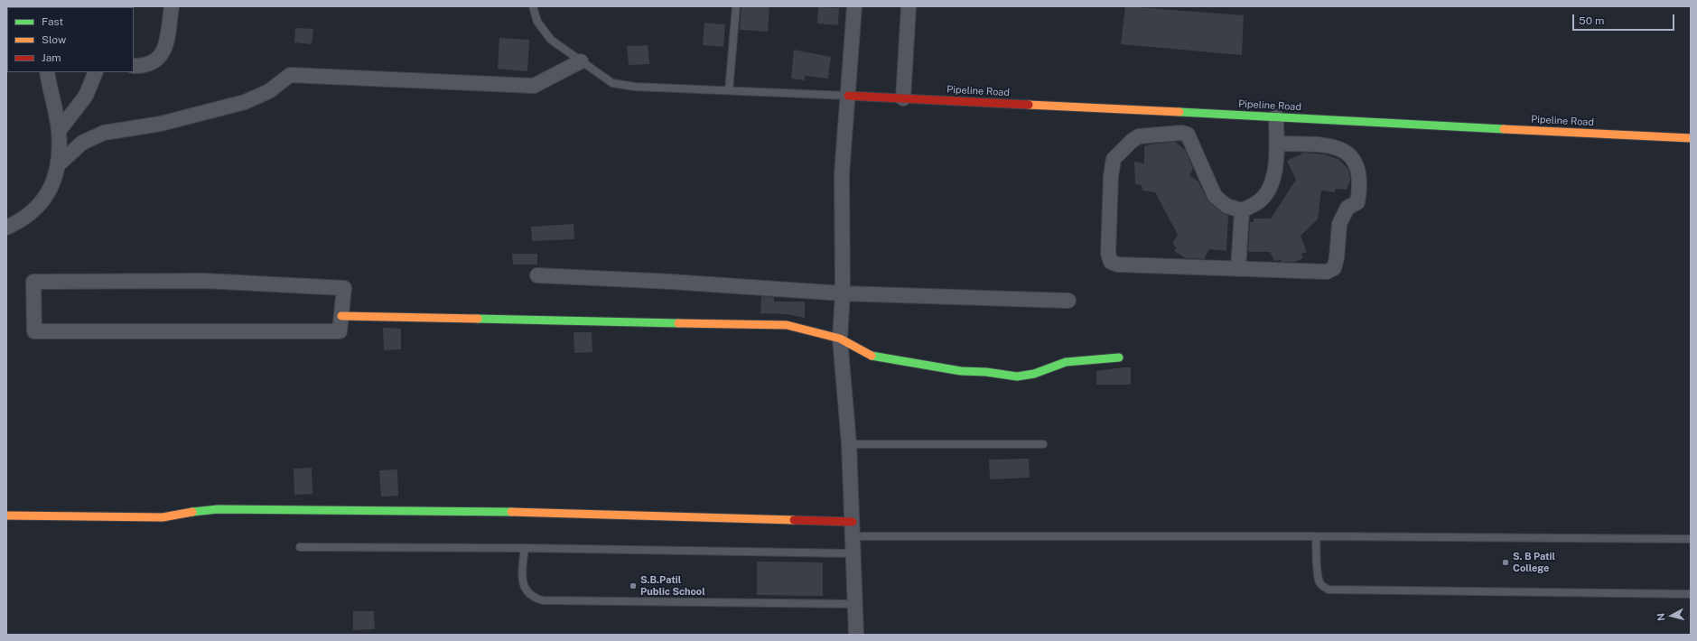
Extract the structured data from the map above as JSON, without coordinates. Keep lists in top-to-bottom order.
{
  "streets": {
    "street": ["Pipeline Road"]
  },
  "places": ["S. B Patil College", "S.B.Patil Public School"],
  "legend": ["Fast", "Slow", "Jam"],
  "scale_bar": "50 m",
  "north": "left"
}
